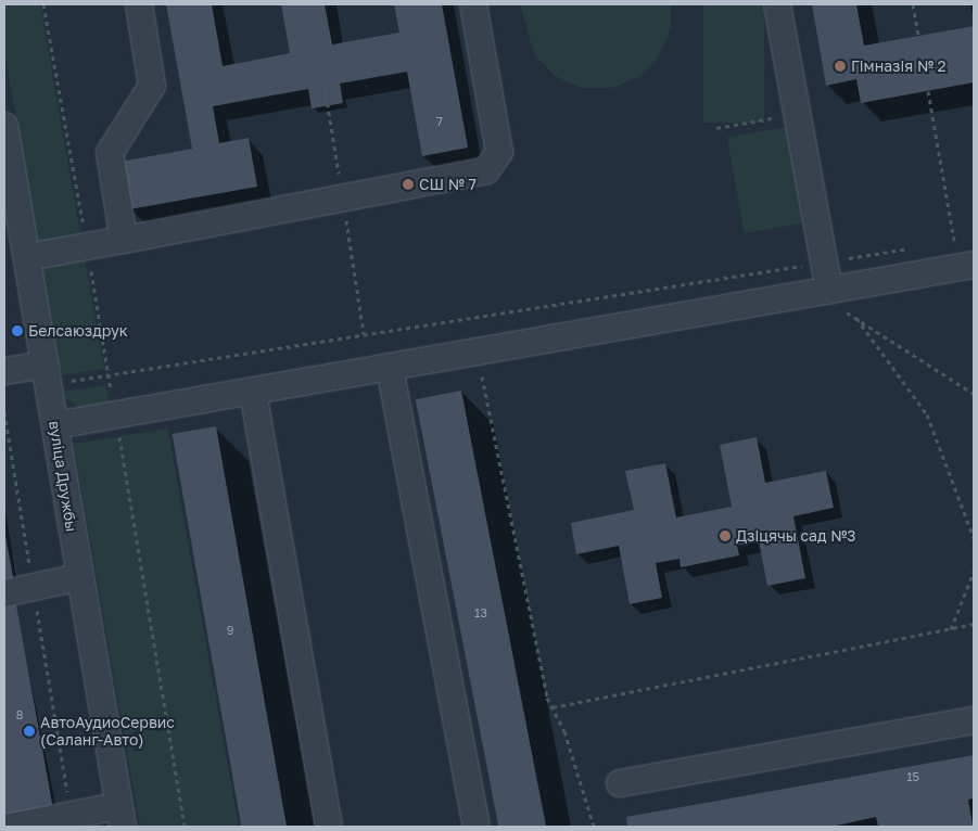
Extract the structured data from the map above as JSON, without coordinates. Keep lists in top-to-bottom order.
{
  "streets": {
    "street": ["вуліца Дружбы"]
  },
  "places": [
    "Гімназія № 2",
    "СШ № 7",
    "Белсаюздрук",
    "Дзіцячы сад №3",
    "АвтоАудиоСервис (Саланг-Авто)"
  ],
  "house_numbers": [
    "7",
    "13",
    "9",
    "8",
    "15"
  ]
}
